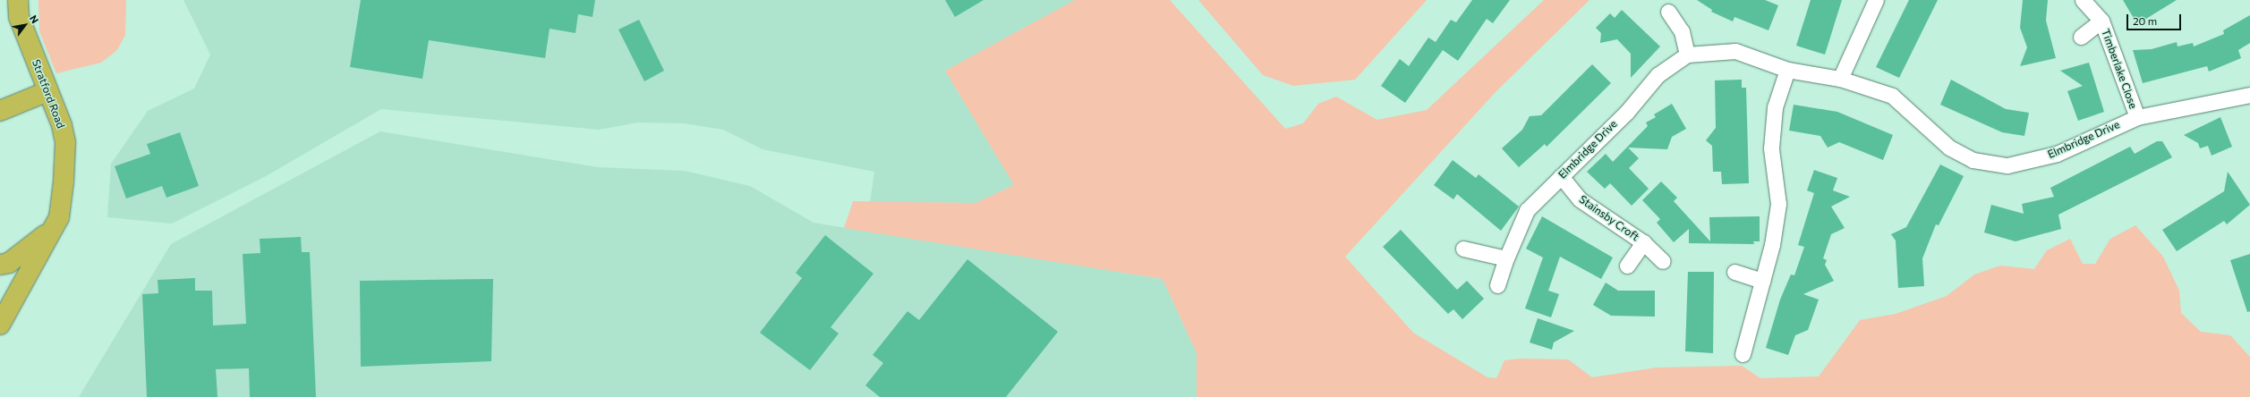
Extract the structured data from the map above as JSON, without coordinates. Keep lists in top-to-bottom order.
{
  "streets": {
    "highway": ["Stratford Road"],
    "street": ["Timberlake Close", "Elmbridge Drive", "Stainsby Croft"]
  },
  "crossings": [
    ["Timberlake Close", "Elmbridge Drive"],
    ["Elmbridge Drive", "Stainsby Croft"]
  ],
  "scale_bar": "20 m",
  "north": "top right"
}
